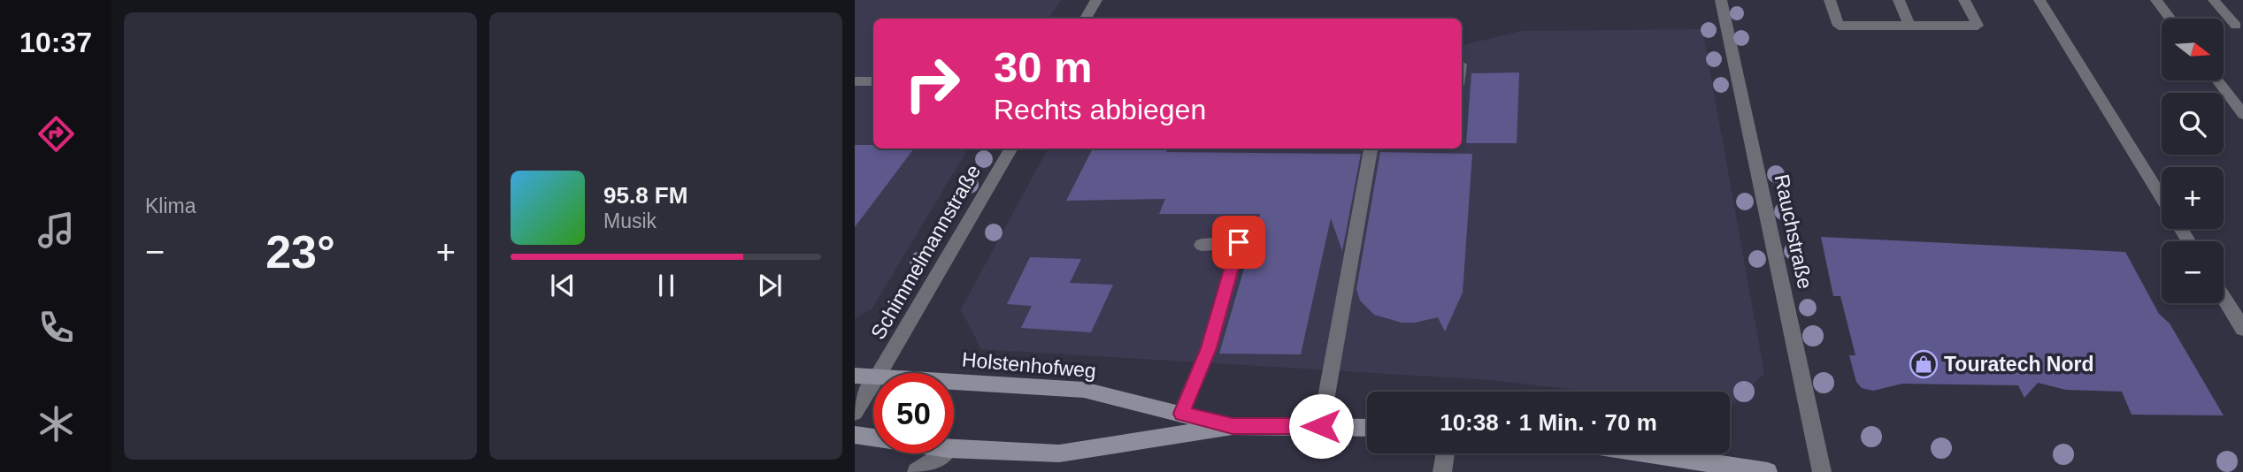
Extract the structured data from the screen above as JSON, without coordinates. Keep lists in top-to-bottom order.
{
  "streets": {
    "main road": ["Holstenhofweg"],
    "street": ["Rauchstraße", "Schimmelmannstraße"]
  },
  "places": {
    "shop": ["Touratech Nord"]
  },
  "north": "right",
  "page": {
    "tabs": "10:37",
    "tile": "Klima",
    "map_buttons": ["+", "−"],
    "turn": ["30 m", "Rechts abbiegen"],
    "song": ["95.8 FM", "Musik"],
    "heat": ["−", "23°", "+"],
    "limit": "50",
    "trip": "10:38 · 1 Min. · 70 m"
  }
}
